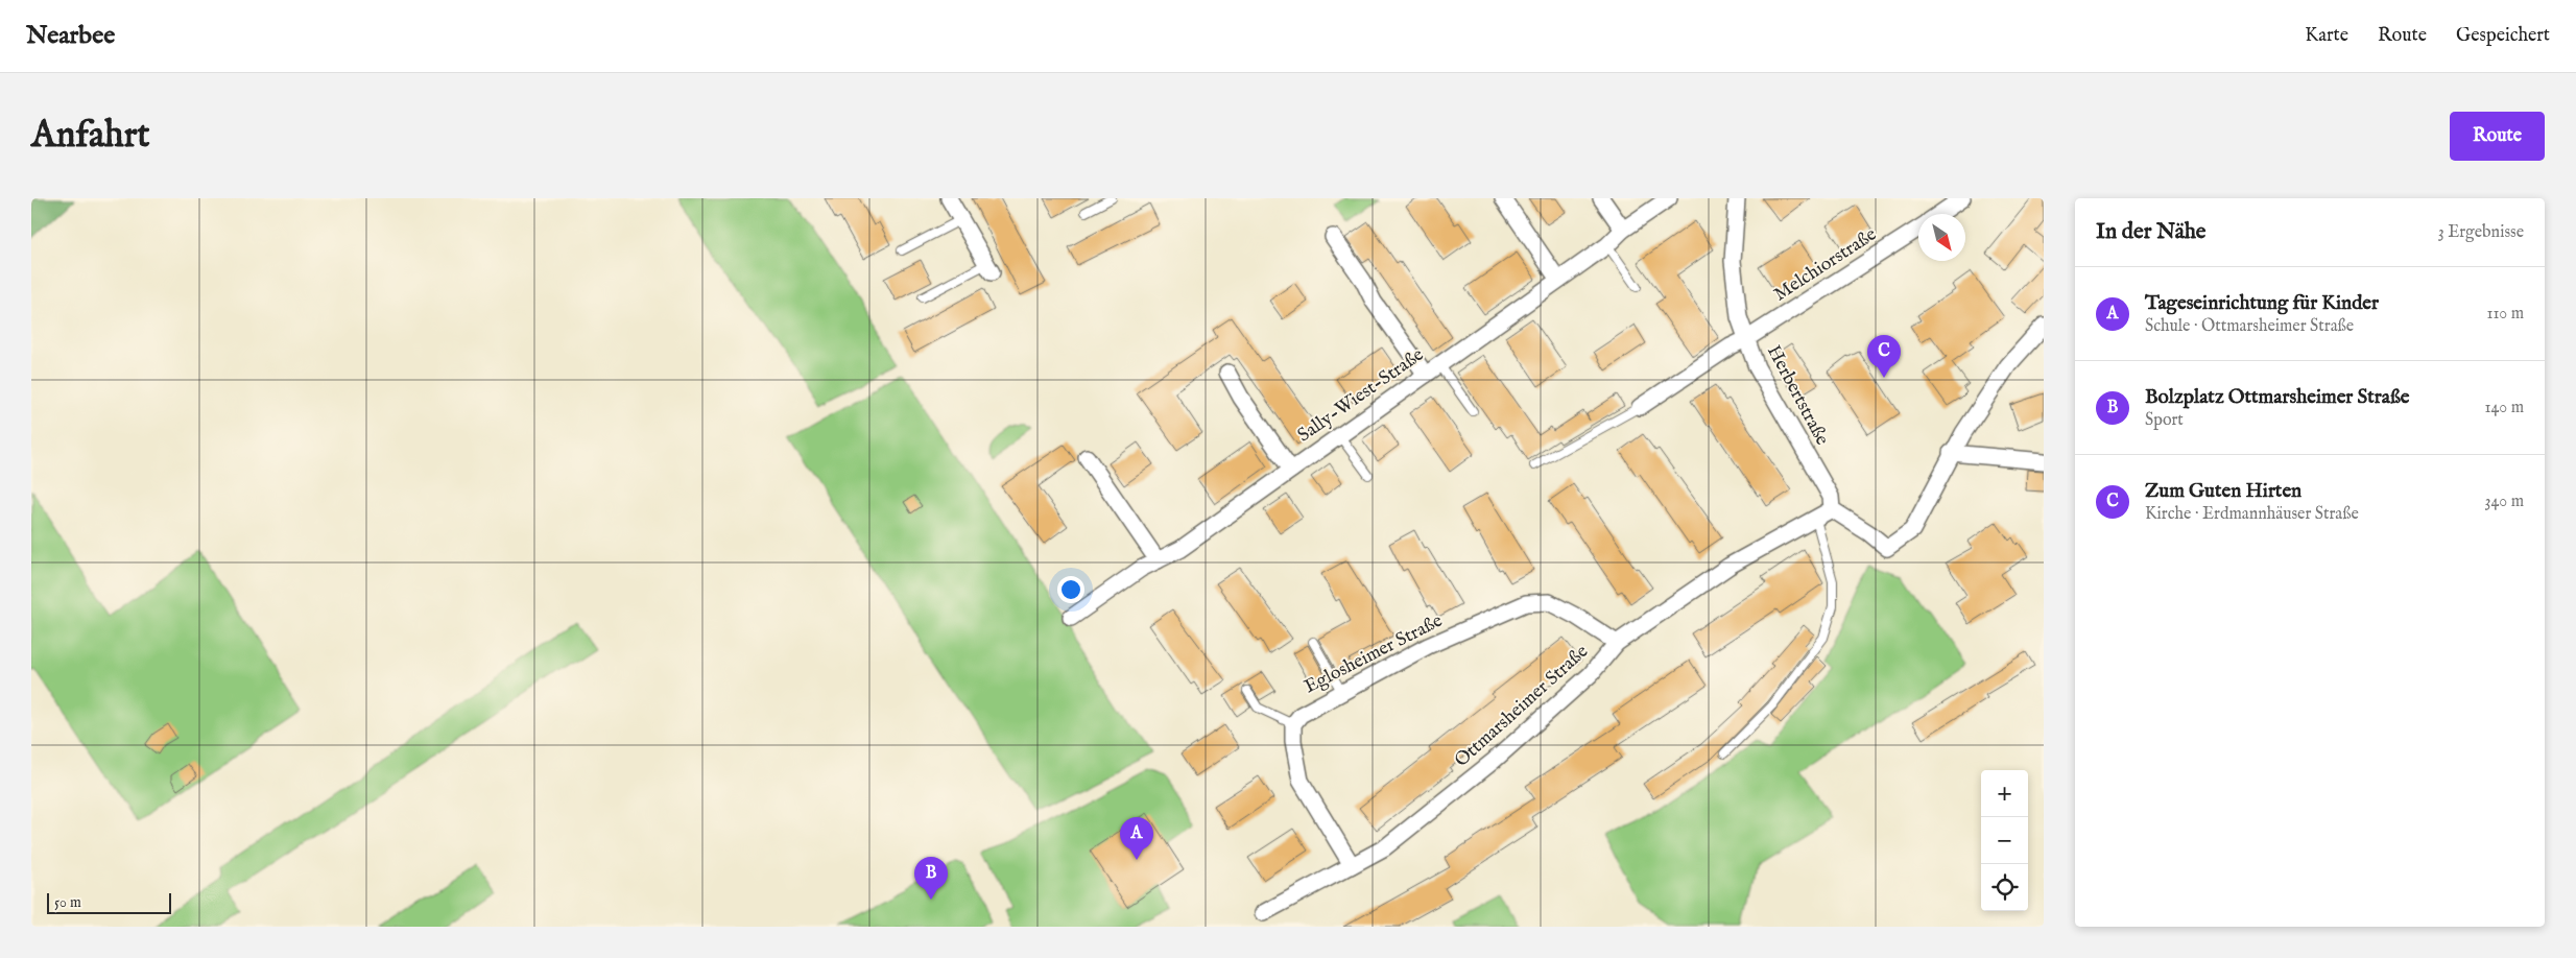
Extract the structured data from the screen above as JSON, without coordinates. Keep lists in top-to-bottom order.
{
  "streets": {
    "street": [
      "Melchiorstraße",
      "Sally-Wiest-Straße",
      "Herbertstraße",
      "Eglosheimer Straße",
      "Ottmarsheimer Straße"
    ]
  },
  "crossings": [
    ["Melchiorstraße", "Herbertstraße"],
    ["Herbertstraße", "Ottmarsheimer Straße"],
    ["Eglosheimer Straße", "Ottmarsheimer Straße"]
  ],
  "scale_bar": "50 m",
  "north": "bottom right",
  "page": {
    "header": "Nearbee",
    "nav": ["Karte", "Route", "Gespeichert"],
    "buttons": "Route",
    "title": "Anfahrt",
    "heading": ["In der Nähe", "3 Ergebnisse"],
    "list": [
      {
        "mark": "A",
        "name": "Tageseinrichtung für Kinder",
        "note": "Schule · Ottmarsheimer Straße",
        "value": "110 m"
      },
      {
        "mark": "B",
        "name": "Bolzplatz Ottmarsheimer Straße",
        "note": "Sport",
        "value": "140 m"
      },
      {
        "mark": "C",
        "name": "Zum Guten Hirten",
        "note": "Kirche · Erdmannhäuser Straße",
        "value": "340 m"
      }
    ],
    "pins": ["C", "A", "B"],
    "map_buttons": ["+", "−"],
    "scale": "50 m"
  }
}
